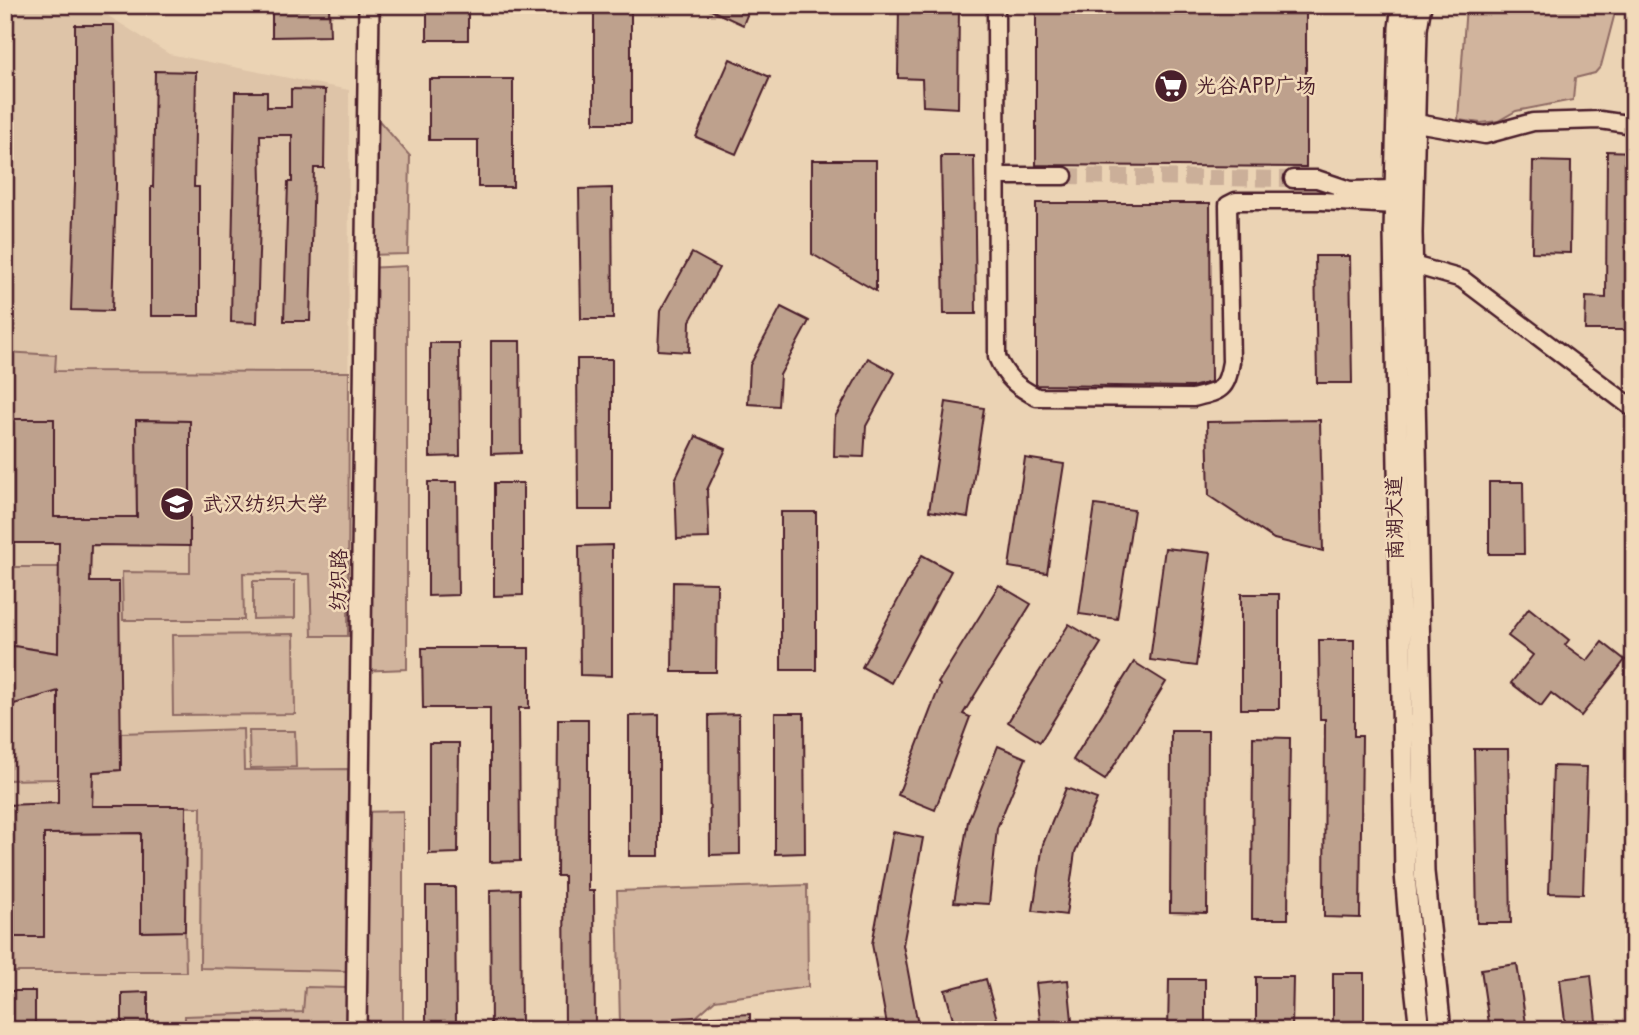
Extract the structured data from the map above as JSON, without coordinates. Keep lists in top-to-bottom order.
{
  "streets": {
    "main road": ["南湖大道", "纺织路"]
  },
  "places": {
    "supermarket": ["光谷APP广场"],
    "school or university": ["武汉纺织大学"]
  }
}
